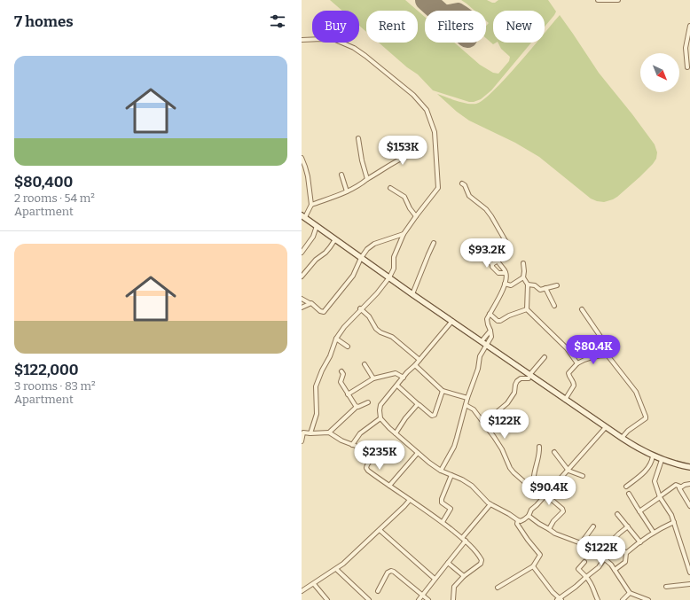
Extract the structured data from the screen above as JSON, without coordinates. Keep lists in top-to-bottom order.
{
  "north": "bottom right",
  "page": {
    "heading": "7 homes",
    "chip": [
      "Buy",
      "Rent",
      "Filters",
      "New"
    ],
    "list": [
      {
        "name": "$80,400",
        "note": "2 rooms · 54 m² · Apartment"
      },
      {
        "name": "$122,000",
        "note": "3 rooms · 83 m² · Apartment"
      }
    ],
    "price": [
      "$153K",
      "$93.2K",
      "$80.4K",
      "$122K",
      "$235K",
      "$90.4K",
      "$122K"
    ]
  }
}
